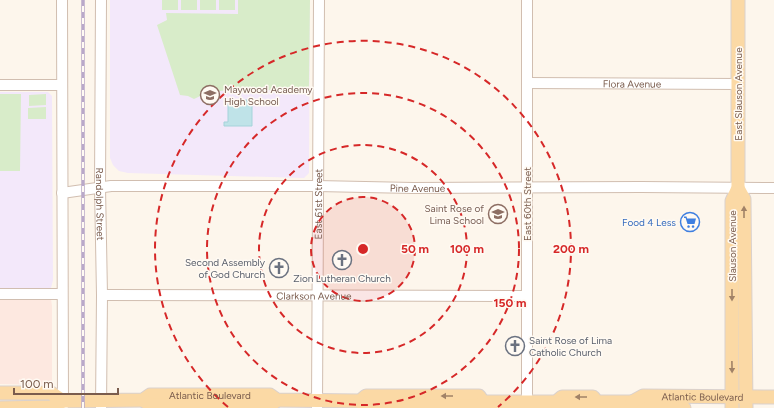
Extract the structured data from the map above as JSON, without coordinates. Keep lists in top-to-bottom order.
{
  "streets": {
    "main road": ["East Slauson Avenue", "Slauson Avenue", "Atlantic Boulevard"],
    "street": [
      "Flora Avenue",
      "Pine Avenue",
      "Randolph Street",
      "East 61st Street",
      "East 60th Street",
      "Clarkson Avenue"
    ]
  },
  "crossings": [
    ["Flora Avenue", "East Slauson Avenue"],
    ["Flora Avenue", "East 60th Street"],
    ["East Slauson Avenue", "Pine Avenue"],
    ["East Slauson Avenue", "Slauson Avenue"],
    ["Pine Avenue", "Randolph Street"],
    ["Pine Avenue", "East 61st Street"],
    ["Pine Avenue", "East 60th Street"],
    ["Pine Avenue", "Slauson Avenue"],
    ["Randolph Street", "Clarkson Avenue"],
    ["Randolph Street", "Atlantic Boulevard"],
    ["East 61st Street", "Clarkson Avenue"],
    ["East 61st Street", "Atlantic Boulevard"],
    ["East 60th Street", "Clarkson Avenue"],
    ["East 60th Street", "Atlantic Boulevard"],
    ["Slauson Avenue", "Atlantic Boulevard"]
  ],
  "places": {
    "school or university": ["Maywood Academy High School", "Saint Rose of Lima School"],
    "supermarket": ["Food 4 Less"],
    "church": ["Zion Lutheran Church", "Second Assembly of God Church", "Saint Rose of Lima Catholic Church"]
  },
  "scale_bar": "100 m",
  "rings": [
    "50 m",
    "100 m",
    "200 m",
    "150 m"
  ]
}
